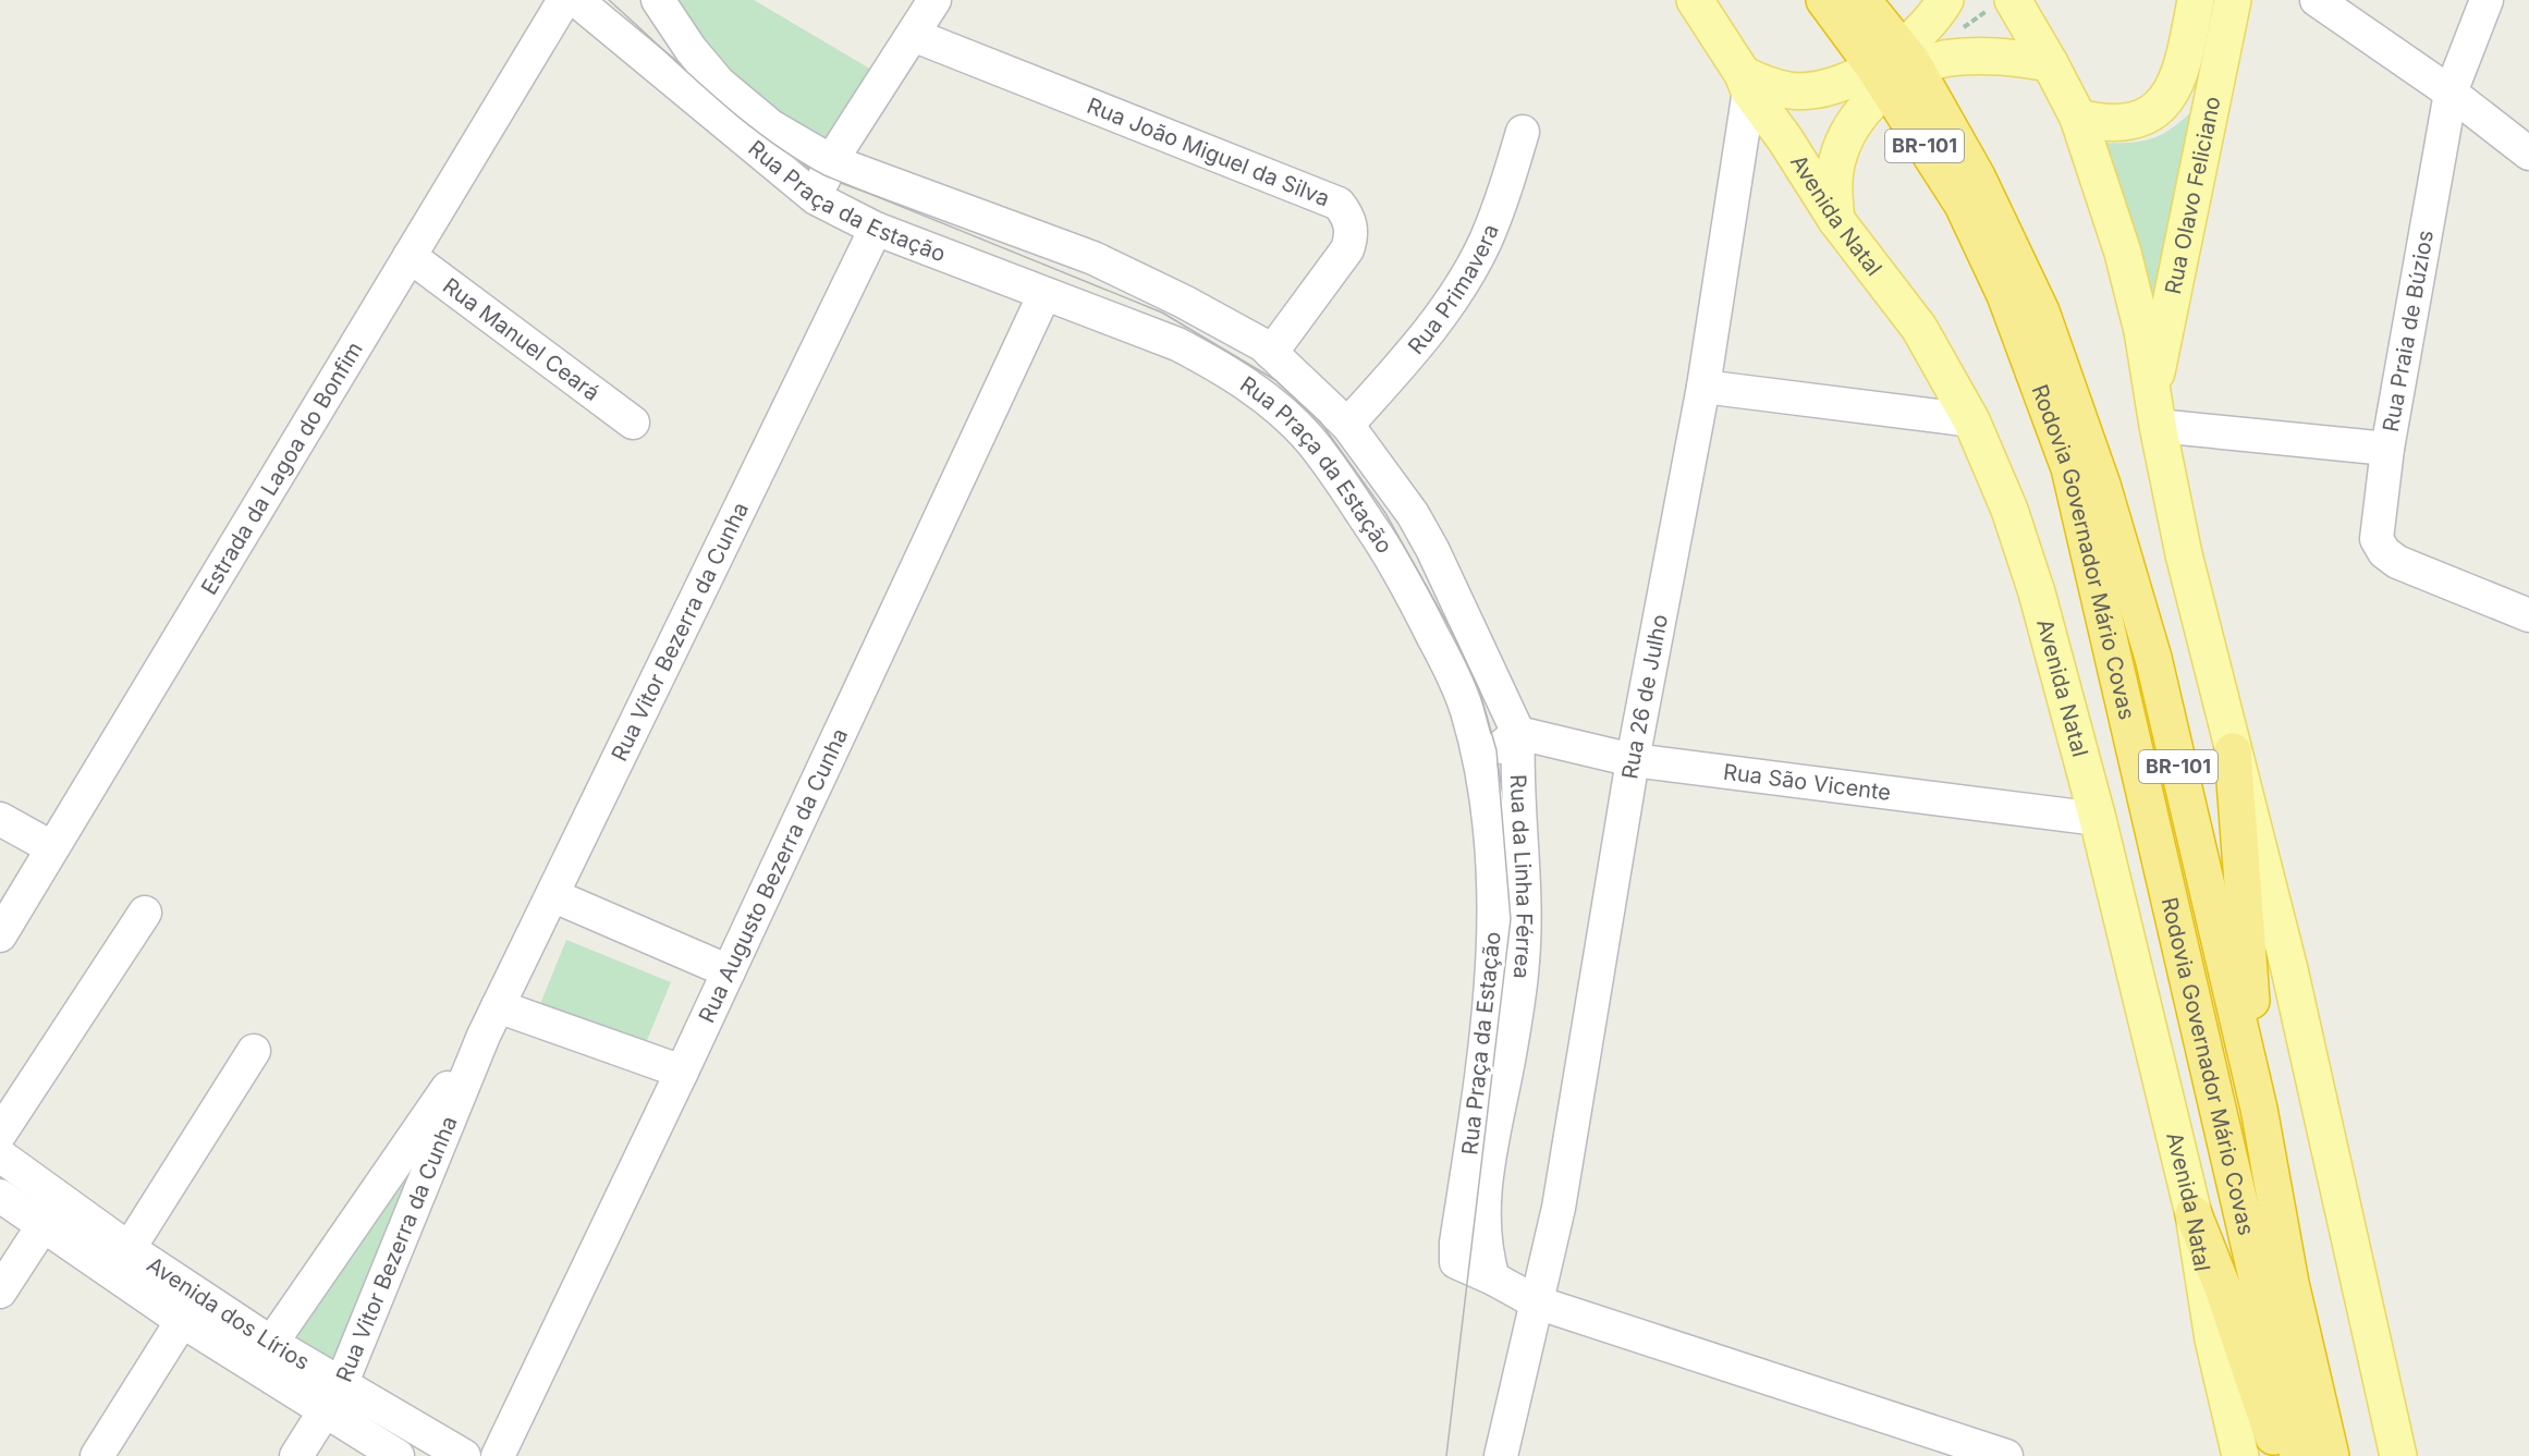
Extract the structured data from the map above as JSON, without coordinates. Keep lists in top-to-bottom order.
{
  "streets": {
    "highway": ["BR-101", "Rodovia Governador Mário Covas"],
    "main road": ["Rua Olavo Feliciano", "Avenida Natal"],
    "street": [
      "Rua João Miguel da Silva",
      "Rua Praça da Estação",
      "Rua Primavera",
      "Rua Praia de Búzios",
      "Rua Manuel Ceará",
      "Estrada da Lagoa do Bonfim",
      "Rua Vitor Bezerra da Cunha",
      "Rua 26 de Julho",
      "Rua São Vicente",
      "Rua Augusto Bezerra da Cunha",
      "Rua da Linha Férrea",
      "Avenida dos Lírios"
    ]
  },
  "crossings": [
    ["Rua João Miguel da Silva", "Rua Praça da Estação"],
    ["Rua João Miguel da Silva", "Rua da Linha Férrea"],
    ["Rua Praça da Estação", "Rua Vitor Bezerra da Cunha"],
    ["Rua Praça da Estação", "Rua Augusto Bezerra da Cunha"],
    ["Rua Praça da Estação", "Rua da Linha Férrea"],
    ["Avenida Natal", "Rua 26 de Julho"],
    ["Avenida Natal", "Rua São Vicente"],
    ["Rua Primavera", "Rua da Linha Férrea"],
    ["Rua Manuel Ceará", "Estrada da Lagoa do Bonfim"],
    ["Rua Vitor Bezerra da Cunha", "Avenida dos Lírios"],
    ["Rua 26 de Julho", "Rua São Vicente"],
    ["Rua São Vicente", "Rua da Linha Férrea"]
  ]
}
